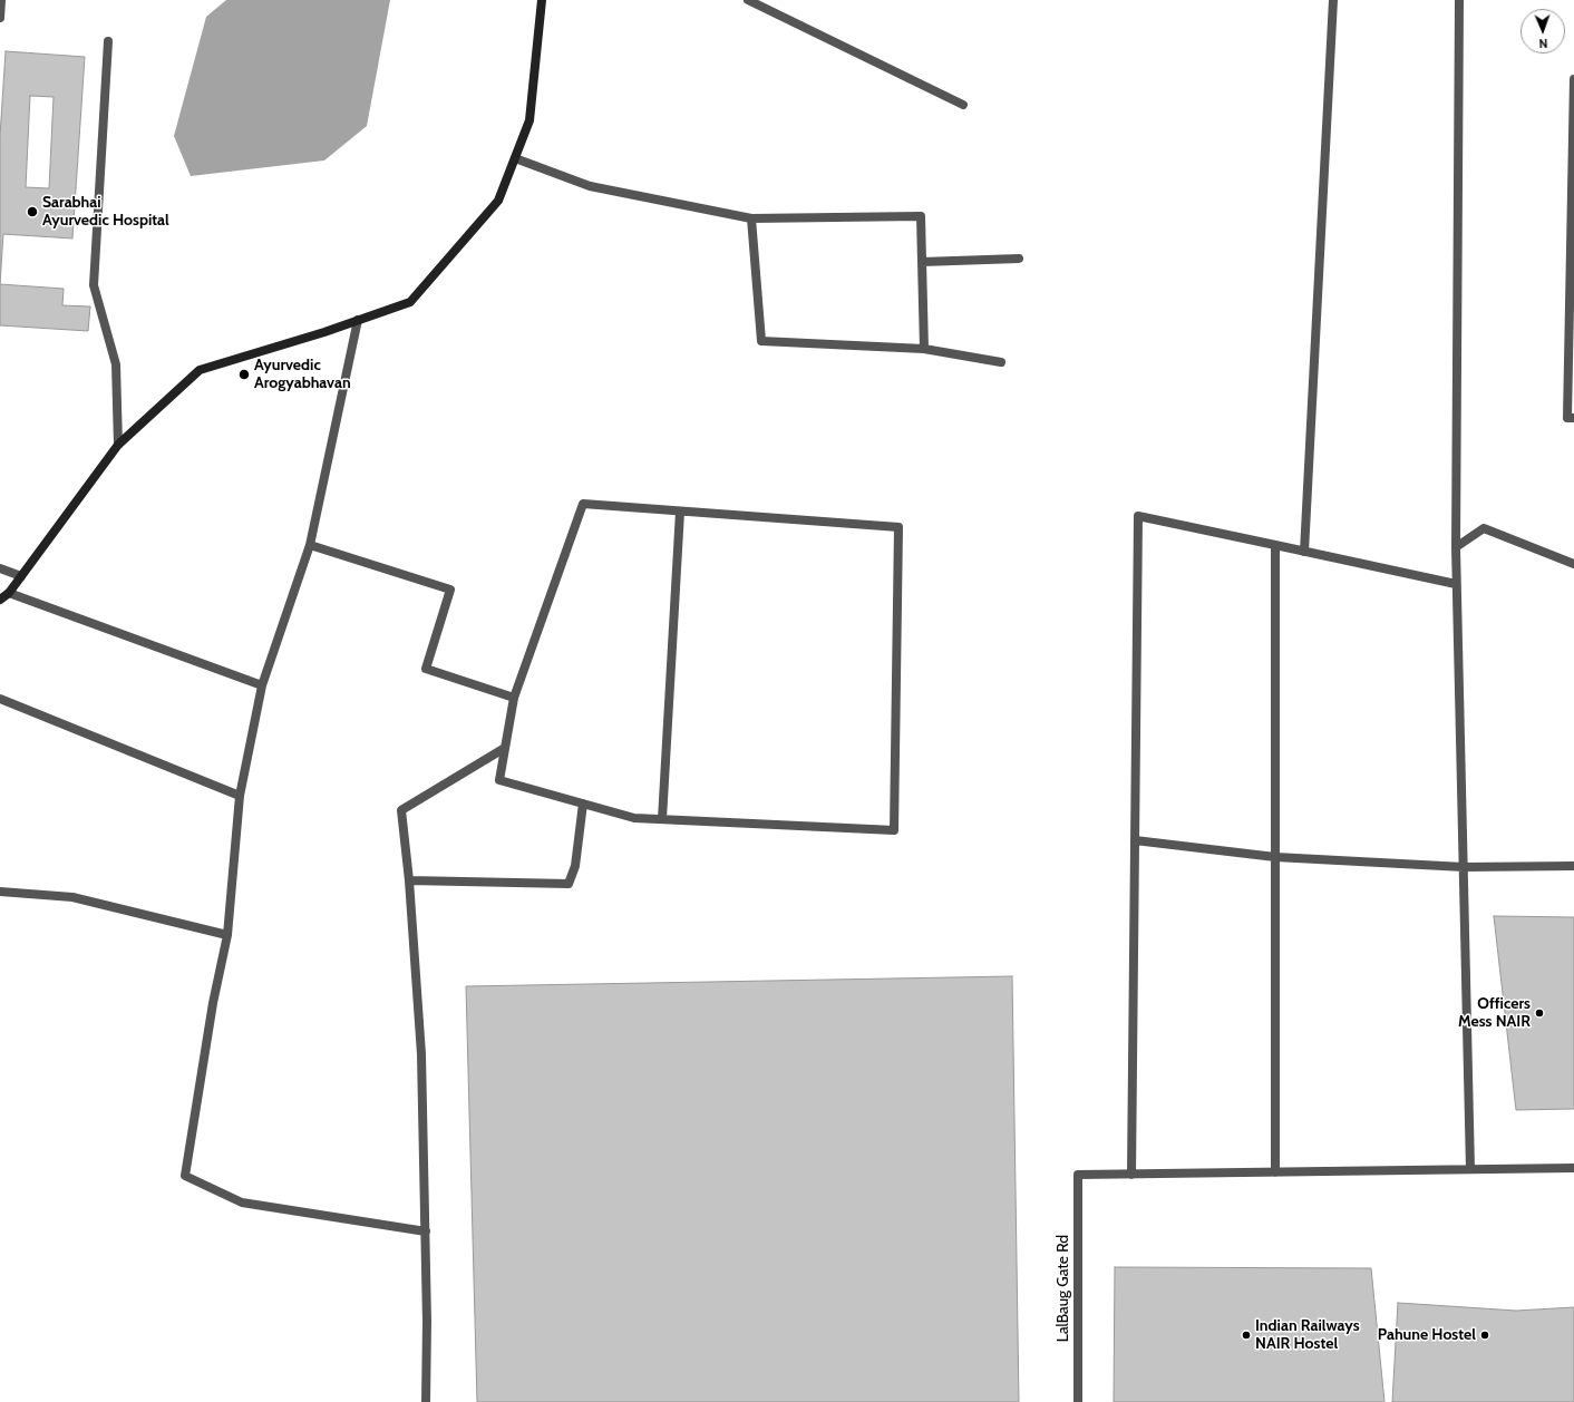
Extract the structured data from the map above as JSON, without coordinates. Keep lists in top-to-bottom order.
{
  "streets": {
    "street": ["LalBaug Gate Rd"]
  },
  "places": [
    "Sarabhai Ayurvedic Hospital",
    "Ayurvedic Arogyabhavan",
    "Officers Mess NAIR",
    "Indian Railways NAIR Hostel",
    "Pahune Hostel"
  ],
  "north": "bottom"
}
